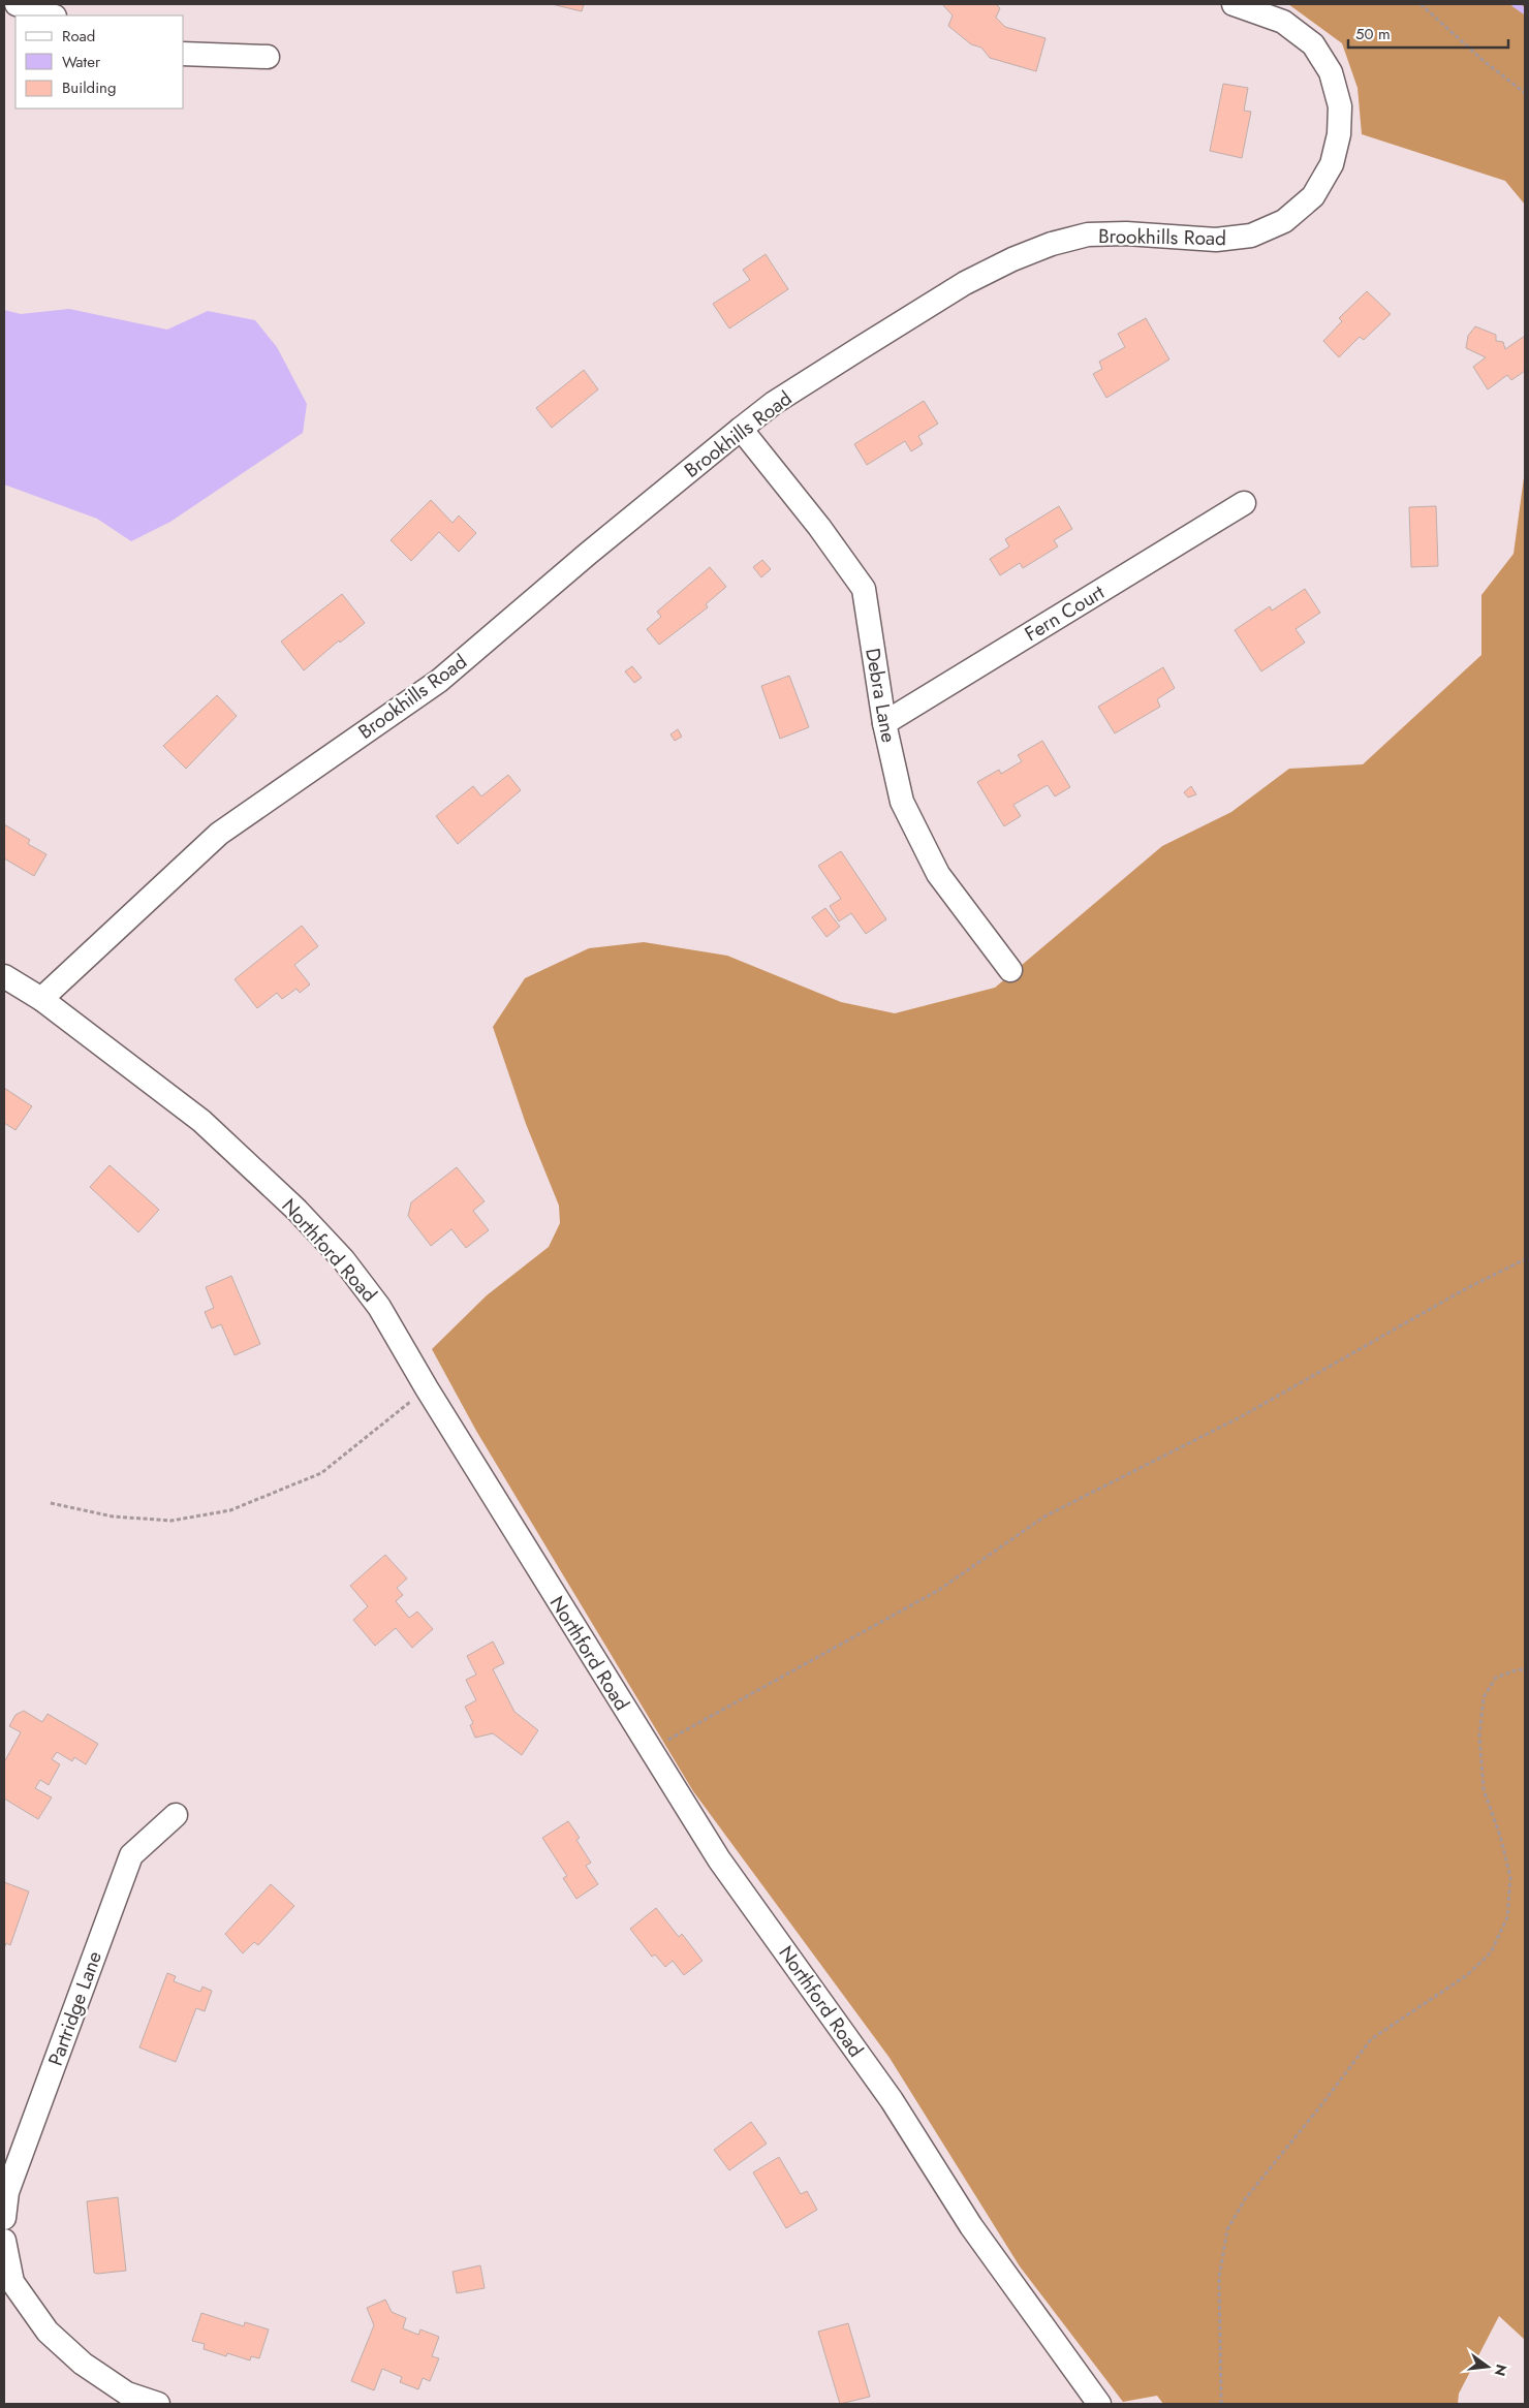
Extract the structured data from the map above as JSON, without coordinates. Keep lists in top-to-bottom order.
{
  "streets": {
    "street": [
      "Brookhills Road",
      "Fern Court",
      "Debra Lane",
      "Northford Road",
      "Partridge Lane"
    ]
  },
  "crossings": [
    ["Brookhills Road", "Debra Lane"],
    ["Brookhills Road", "Northford Road"],
    ["Fern Court", "Debra Lane"]
  ],
  "legend": ["Road", "Water", "Building"],
  "scale_bar": "50 m",
  "north": "right"
}
